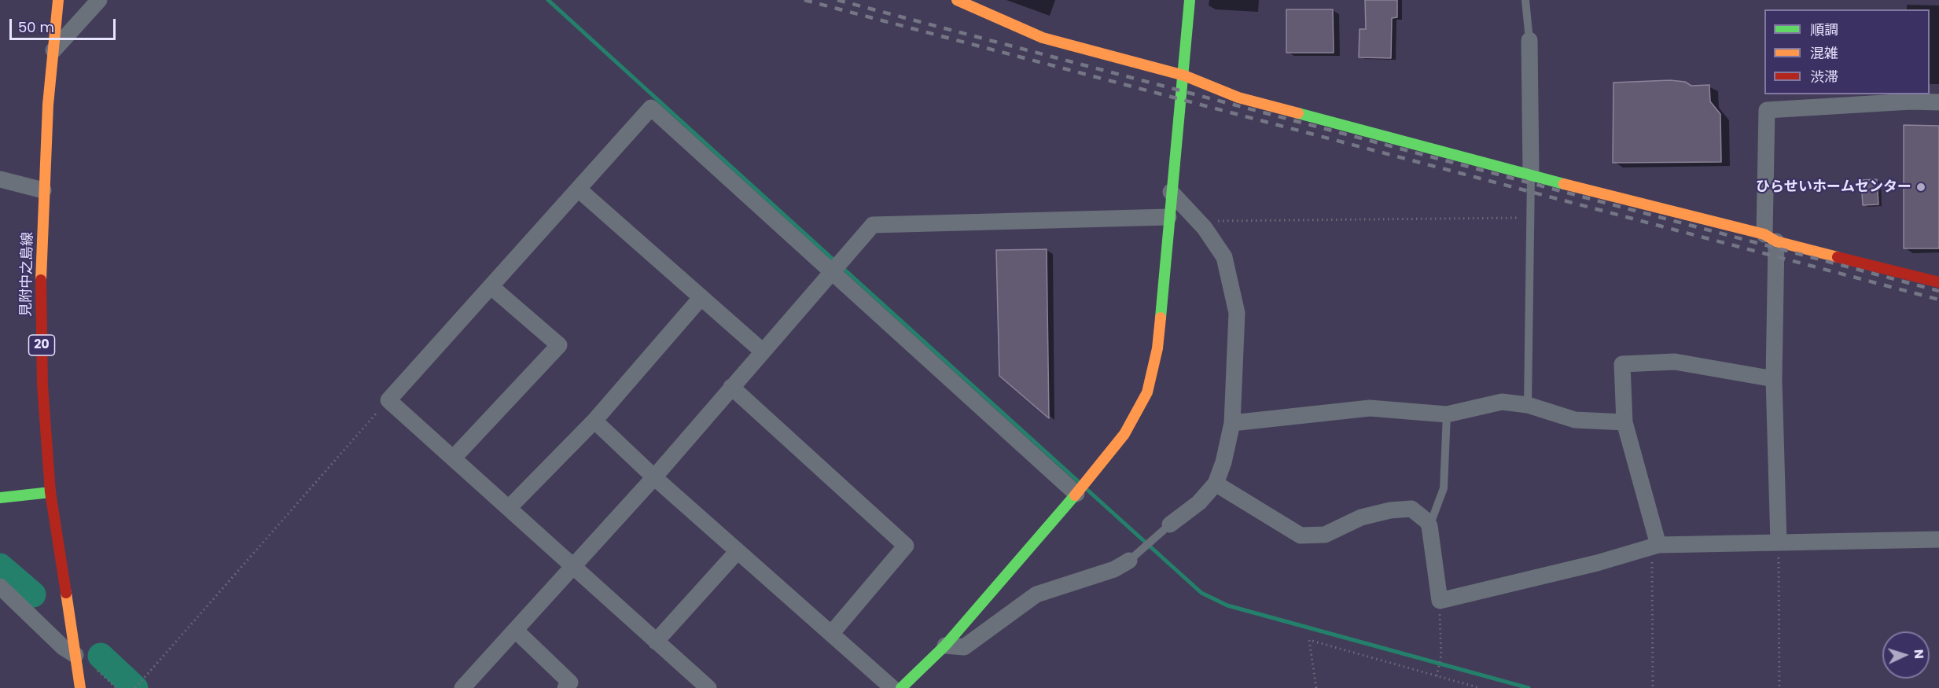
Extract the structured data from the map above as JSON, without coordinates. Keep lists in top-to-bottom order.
{
  "streets": {
    "street": ["見附中之島線", "20"]
  },
  "places": ["ひらせいホームセンター"],
  "legend": ["順調", "混雑", "渋滞"],
  "scale_bar": "50 m",
  "north": "right"
}
